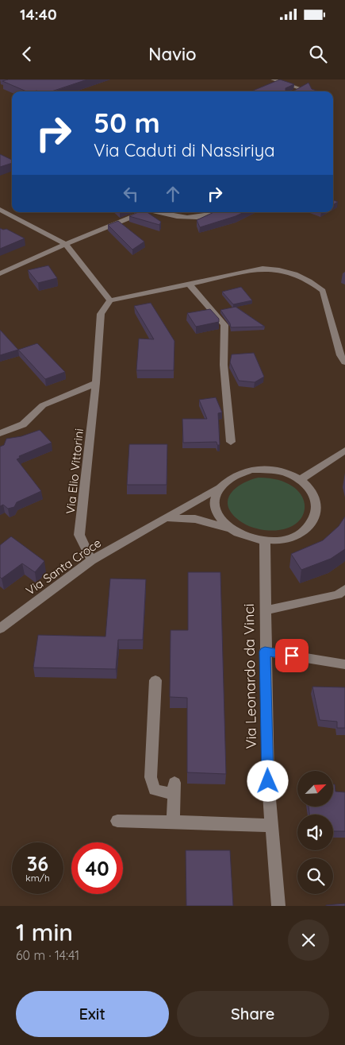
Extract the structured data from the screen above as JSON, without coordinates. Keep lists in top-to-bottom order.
{
  "streets": {
    "street": ["Via Elio Vittorini", "Via Santa Croce", "Via Leonardo da Vinci"]
  },
  "crossings": [
    ["Via Elio Vittorini", "Via Santa Croce"],
    ["Via Santa Croce", "Via Leonardo da Vinci"]
  ],
  "north": "top right",
  "page": {
    "status": "14:40",
    "header": "Navio",
    "turn": ["50 m", "Via Caduti di Nassiriya"],
    "speed": "36 km/h",
    "limit": "40",
    "heading": ["1 min", "60 m · 14:41"],
    "buttons": ["Exit", "Share"]
  }
}
